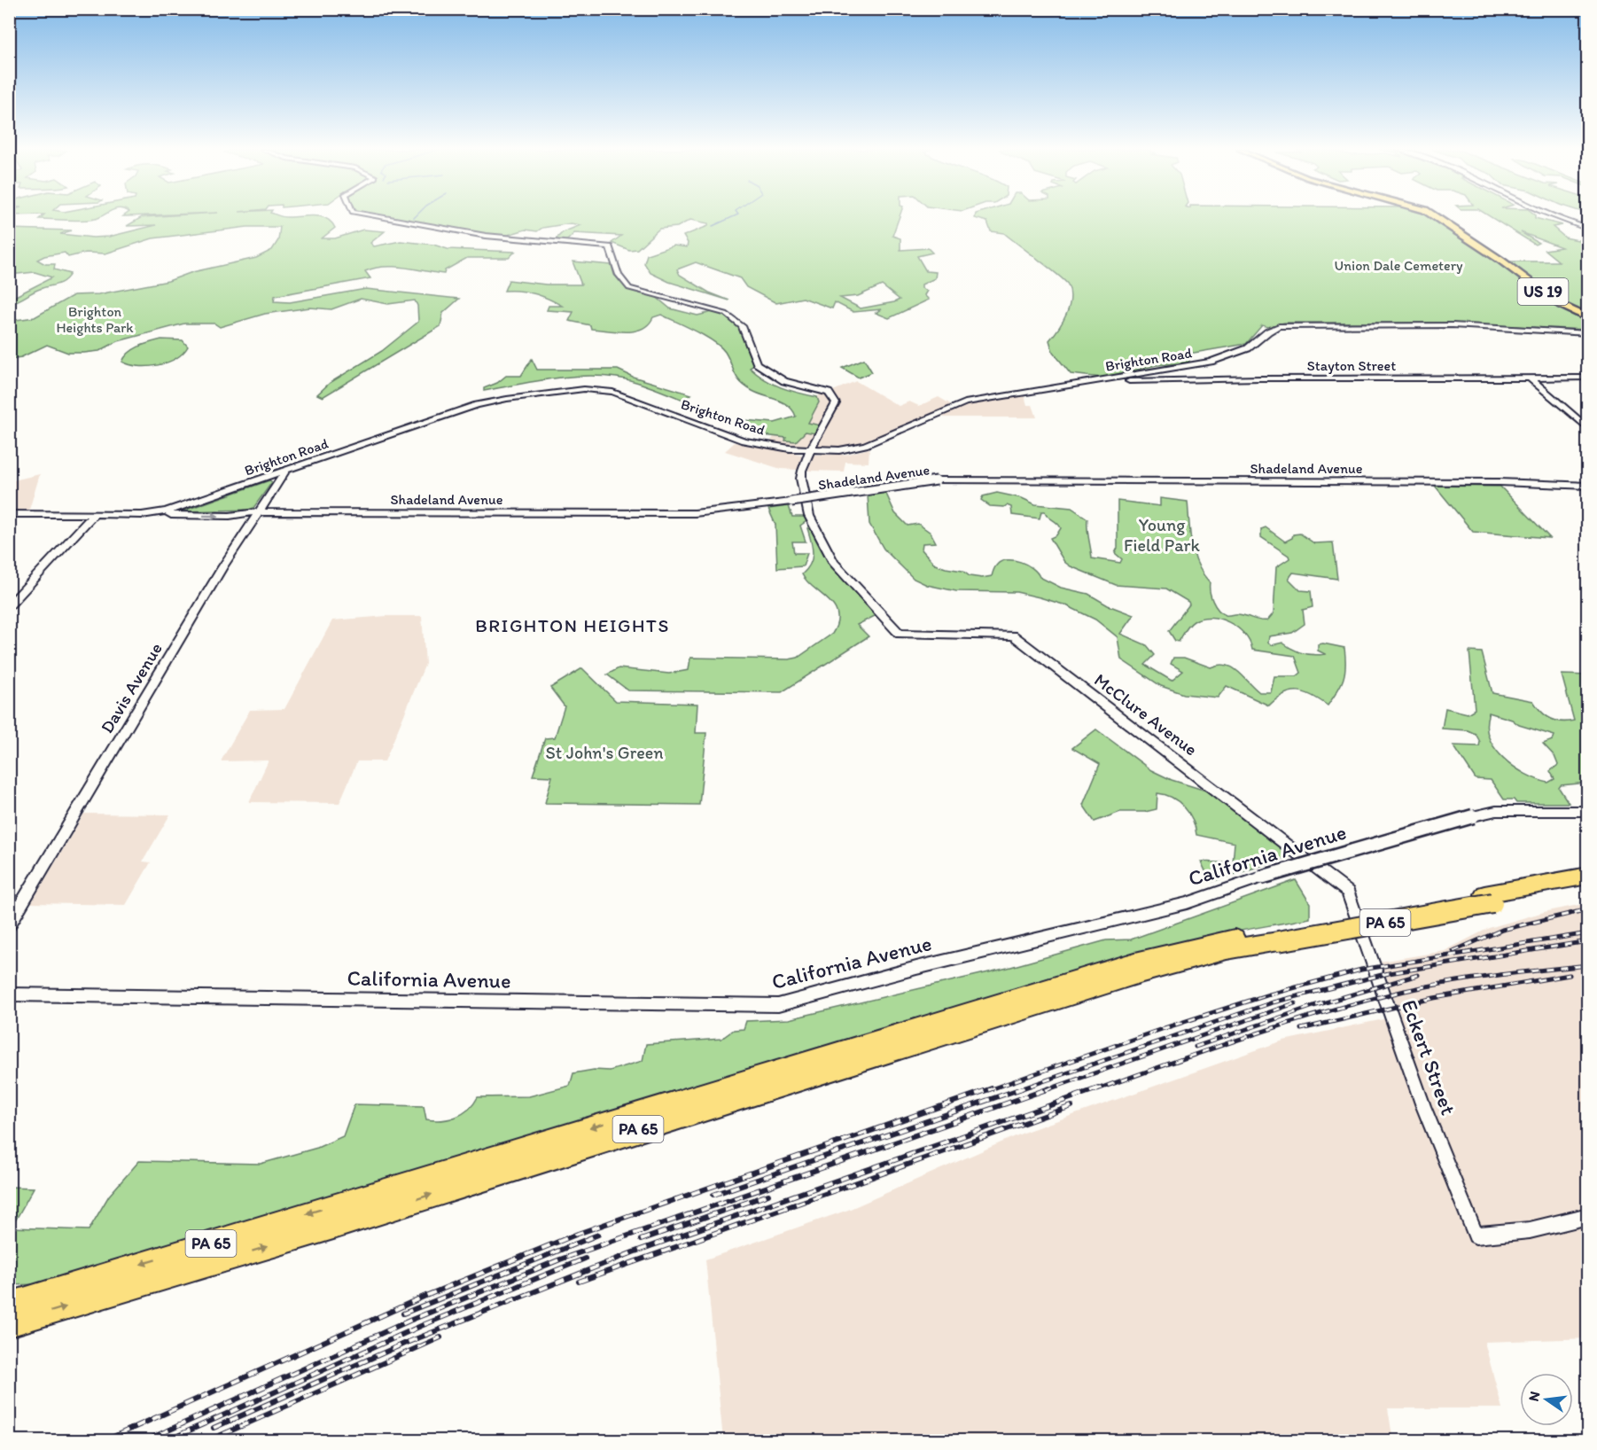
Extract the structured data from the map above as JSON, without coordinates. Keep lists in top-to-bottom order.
{
  "streets": {
    "highway": ["PA 65"],
    "main road": ["US 19"],
    "street": [
      "Brighton Road",
      "Stayton Street",
      "Shadeland Avenue",
      "Davis Avenue",
      "McClure Avenue",
      "California Avenue",
      "Eckert Street"
    ]
  },
  "crossings": [
    ["Brighton Road", "Stayton Street"],
    ["Brighton Road", "Shadeland Avenue"],
    ["Brighton Road", "Davis Avenue"],
    ["Brighton Road", "McClure Avenue"],
    ["Shadeland Avenue", "Davis Avenue"],
    ["McClure Avenue", "Eckert Street"]
  ],
  "districts": ["BRIGHTON HEIGHTS"],
  "parks": [
    "Union Dale Cemetery",
    "Brighton Heights Park",
    "Young Field Park",
    "St John's Green"
  ],
  "north": "left"
}
